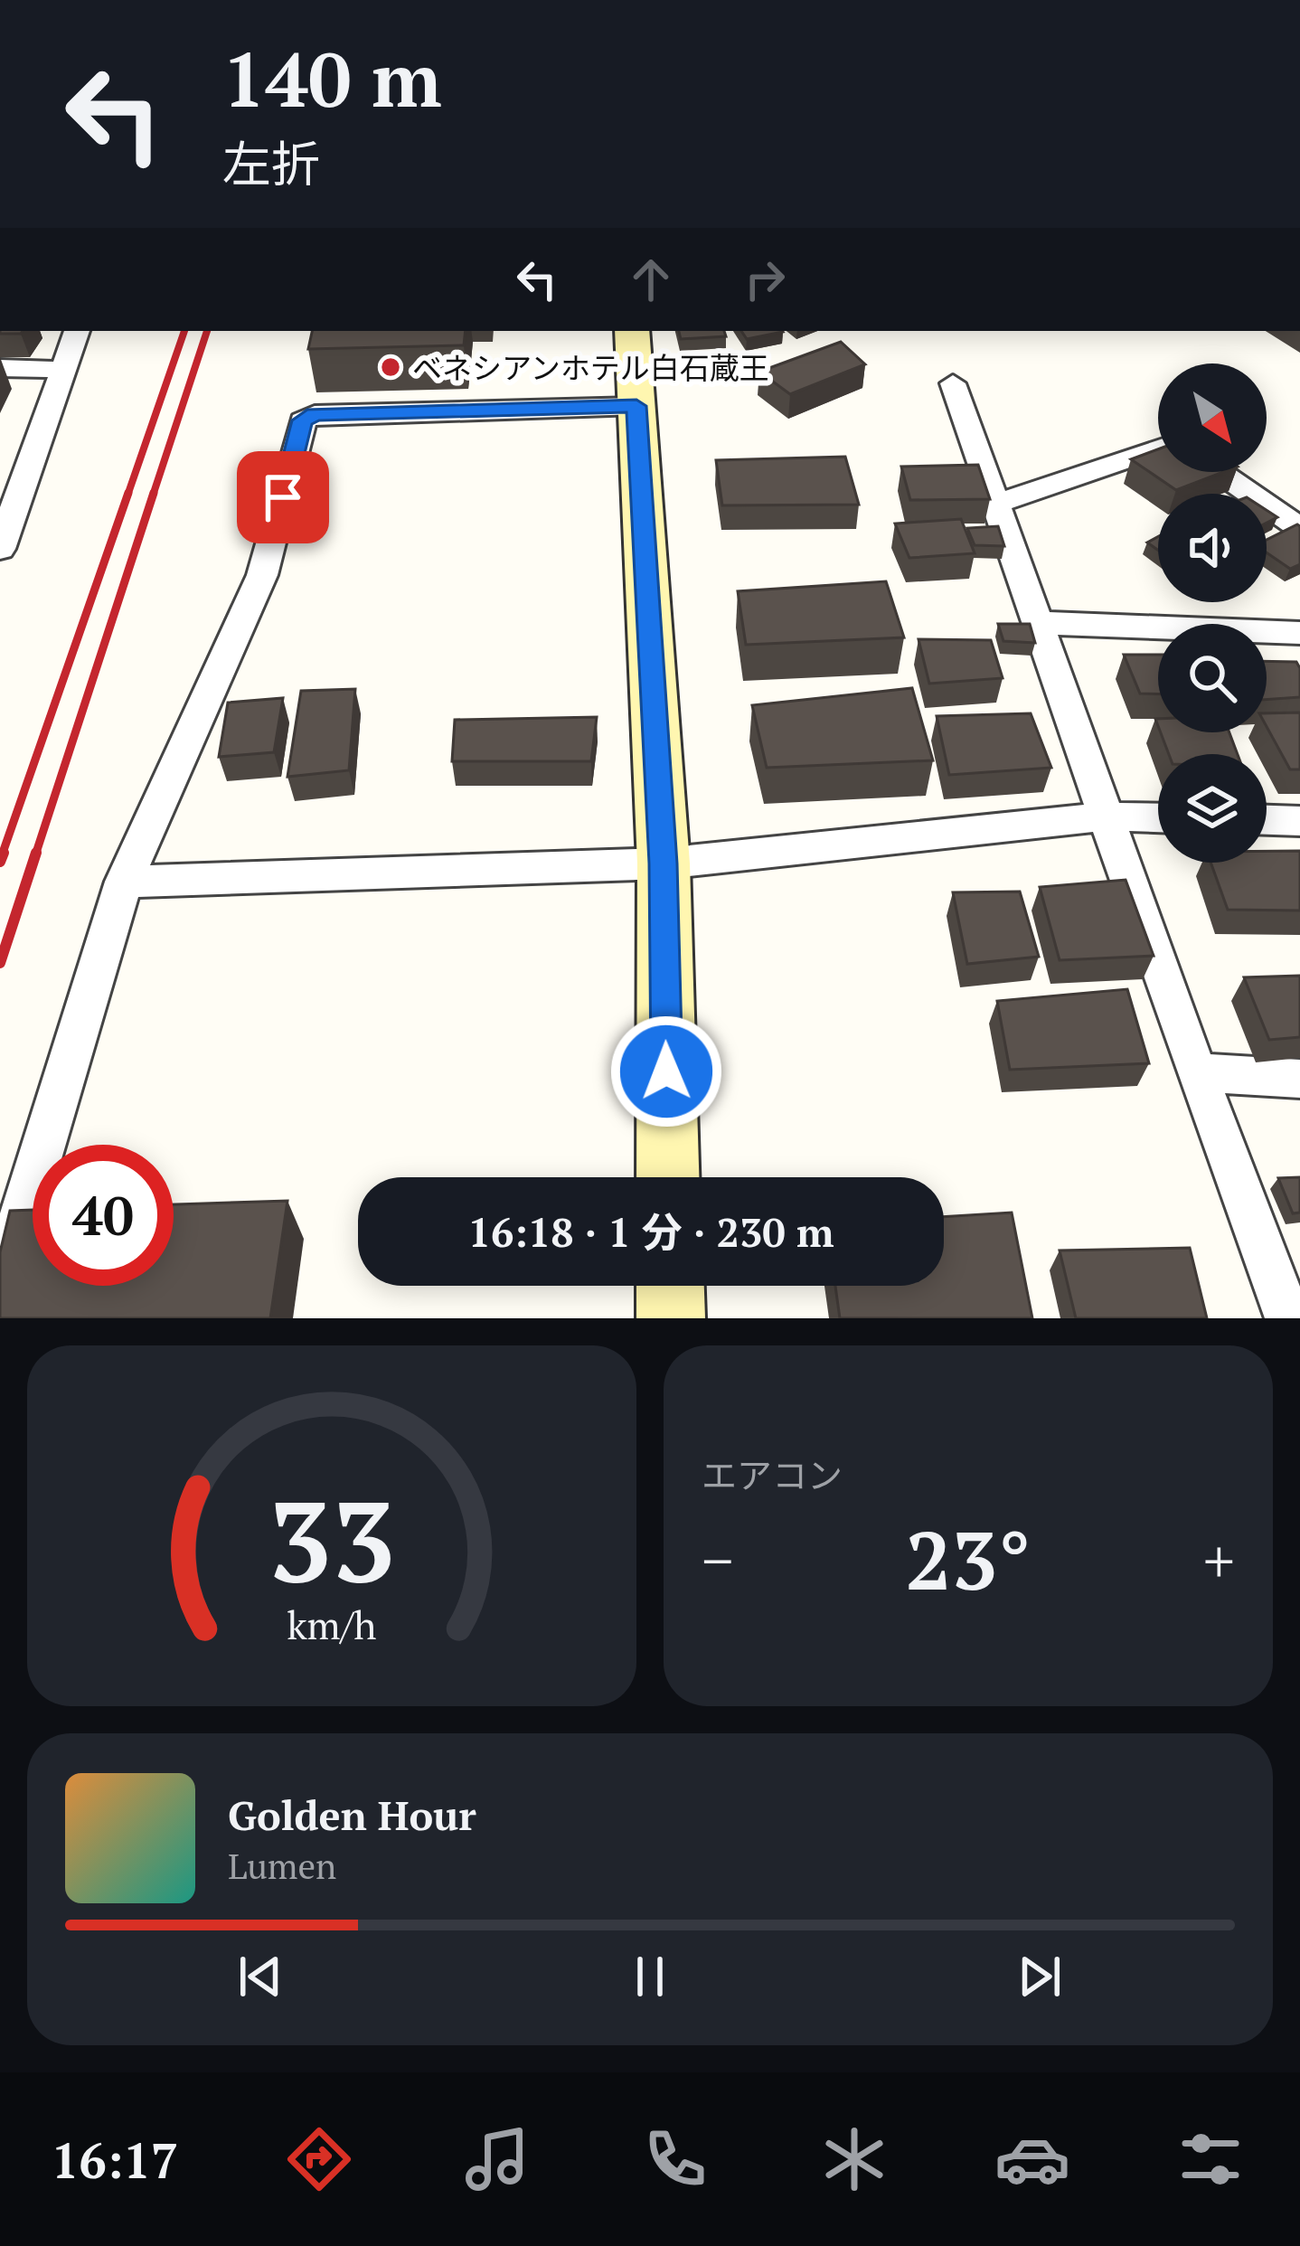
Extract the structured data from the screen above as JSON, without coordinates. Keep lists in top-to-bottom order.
{
  "places": ["ベネシアンホテル白石蔵王"],
  "north": "bottom right",
  "page": {
    "turn": ["140 m", "左折"],
    "limit": "40",
    "trip": "16:18 · 1 分 · 230 m",
    "tile": "エアコン",
    "heat": ["−", "23°", "+"],
    "song": ["Golden Hour", "Lumen"],
    "tabs": "16:17",
    "gauge": ["33", "km/h"]
  }
}
